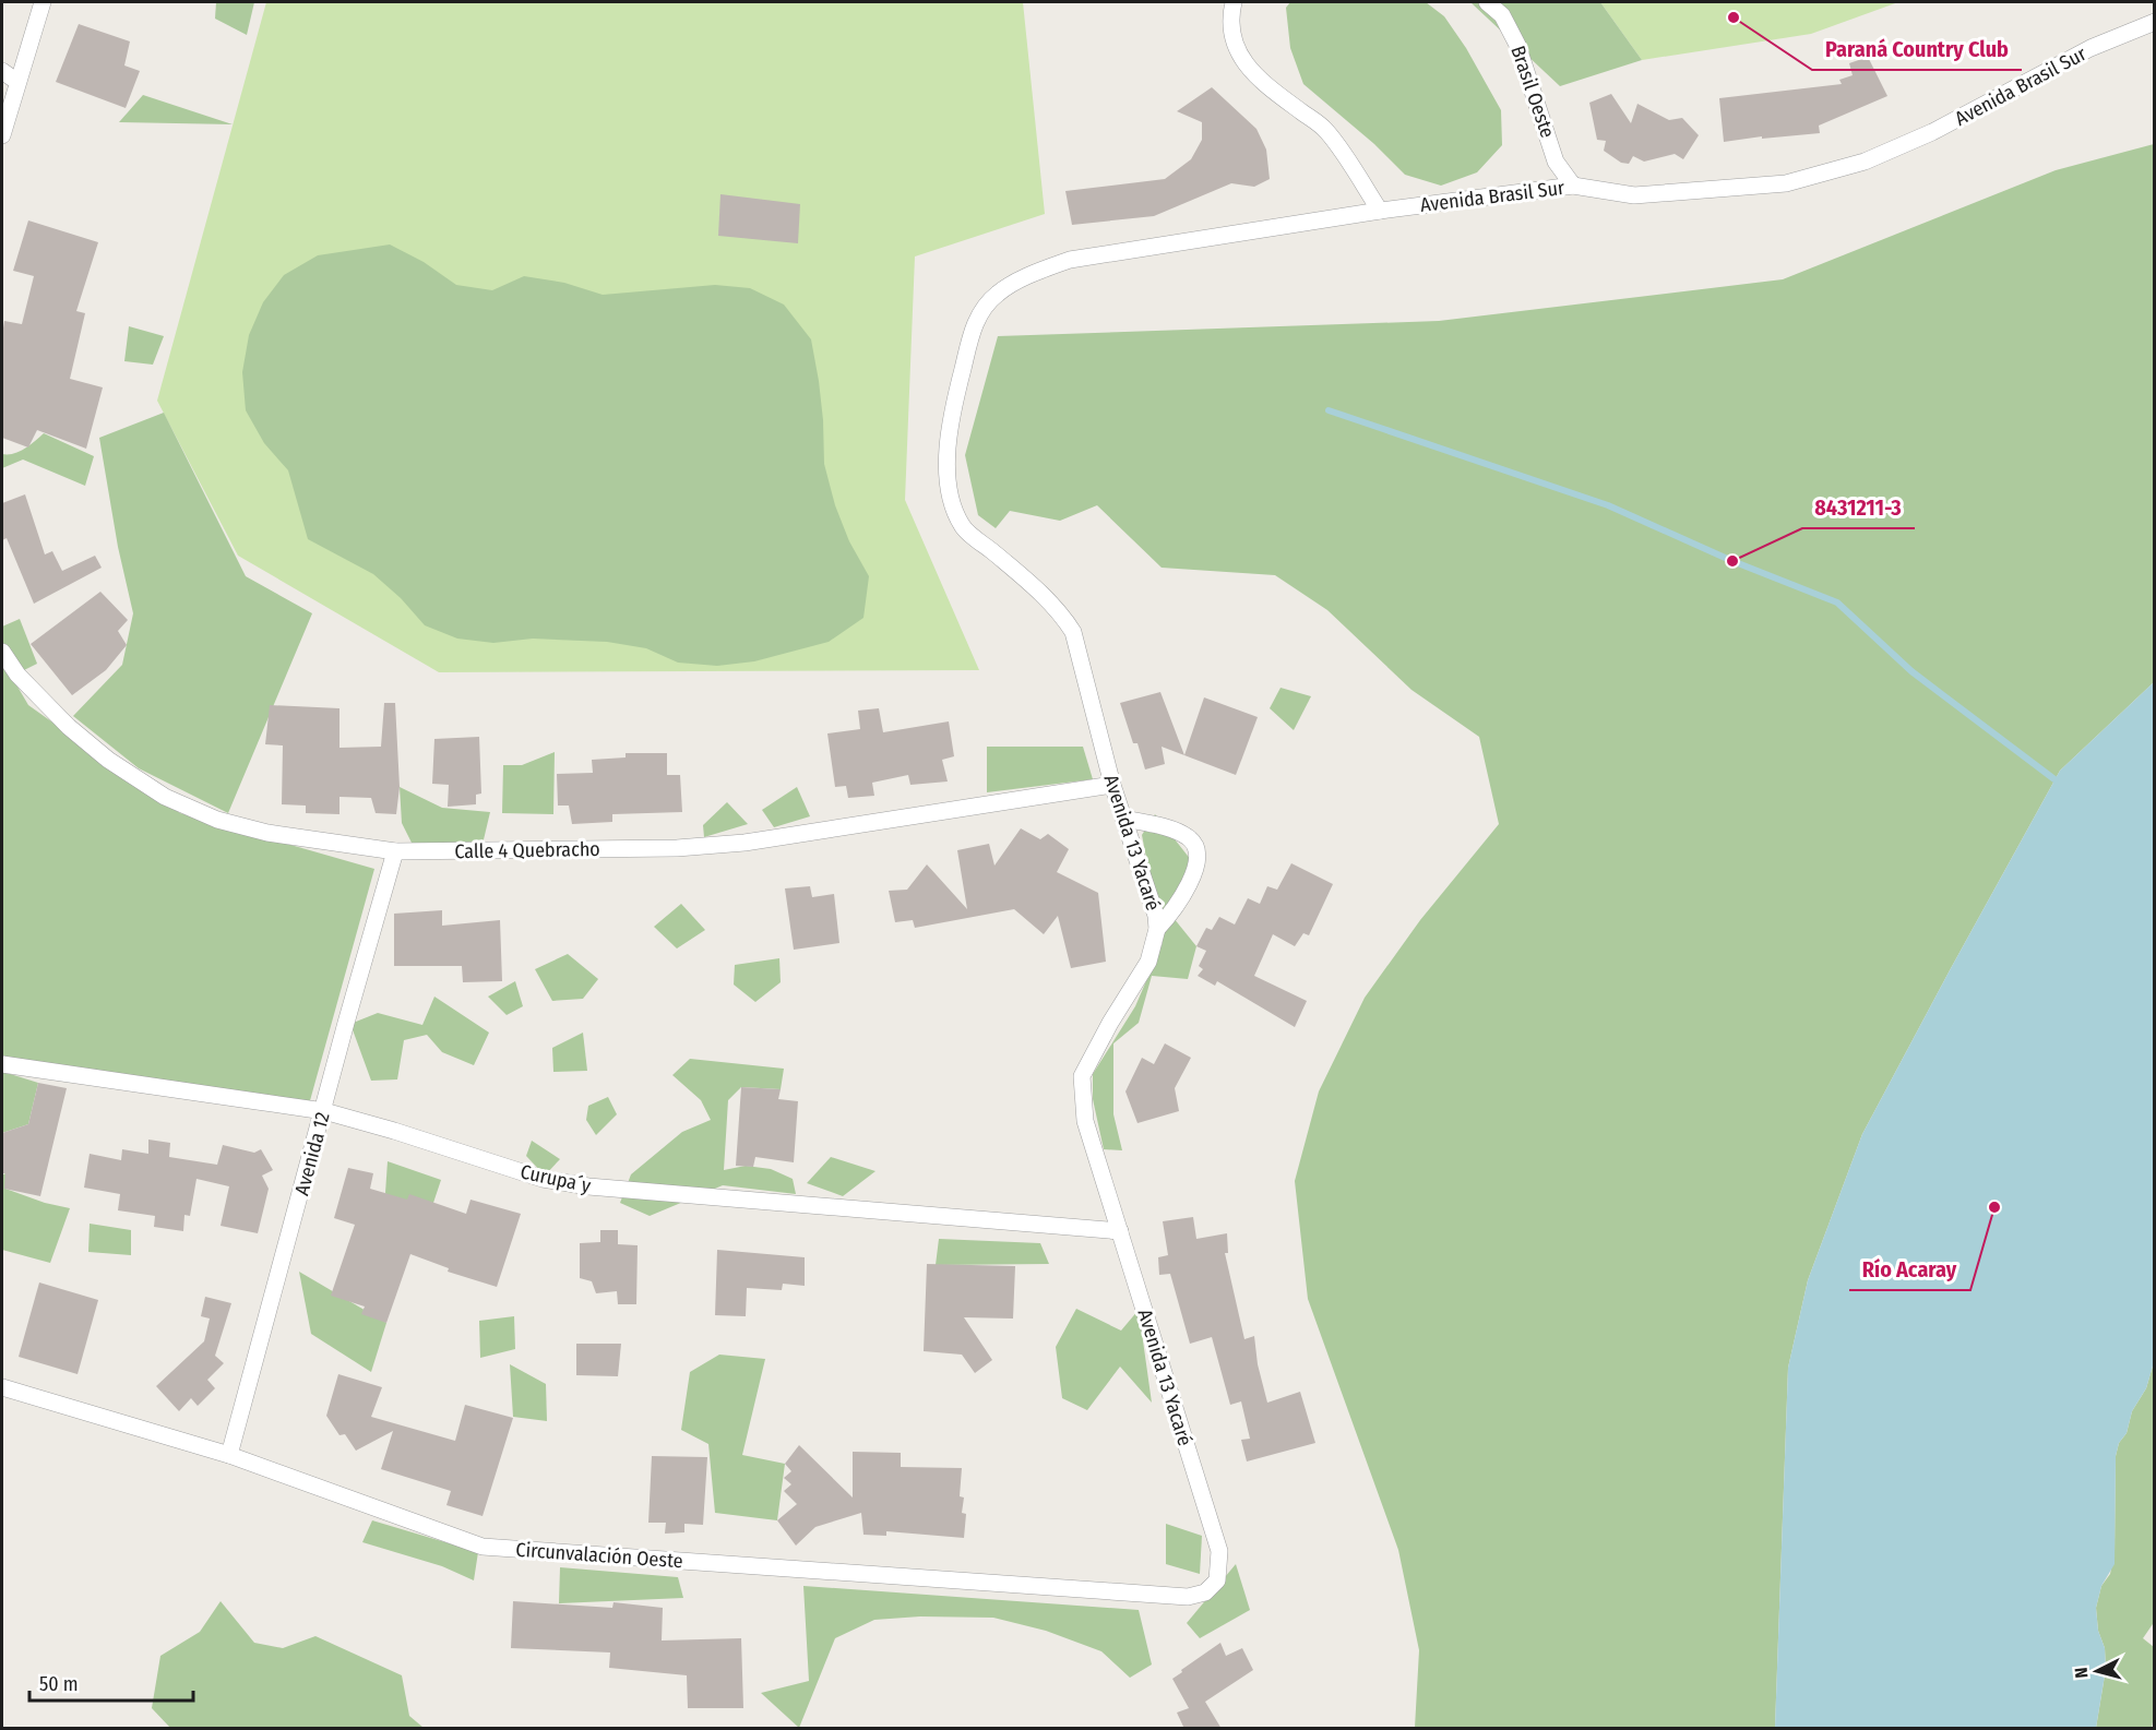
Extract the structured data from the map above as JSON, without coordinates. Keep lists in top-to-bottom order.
{
  "streets": {
    "street": [
      "Avenida Brasil Sur",
      "Brasil Oeste",
      "Avenida 13 Yacaré",
      "Calle 4 Quebracho",
      "Avenida 12",
      "Curupa´y",
      "Circunvalación Oeste"
    ]
  },
  "crossings": [
    ["Avenida Brasil Sur", "Brasil Oeste"],
    ["Avenida Brasil Sur", "Avenida 13 Yacaré"],
    ["Avenida 13 Yacaré", "Calle 4 Quebracho"],
    ["Avenida 13 Yacaré", "Curupa´y"],
    ["Avenida 13 Yacaré", "Circunvalación Oeste"],
    ["Calle 4 Quebracho", "Avenida 12"],
    ["Avenida 12", "Curupa´y"],
    ["Avenida 12", "Circunvalación Oeste"]
  ],
  "places": ["Paraná Country Club", "8431211-3", "Río Acaray"],
  "scale_bar": "50 m",
  "north": "left"
}
